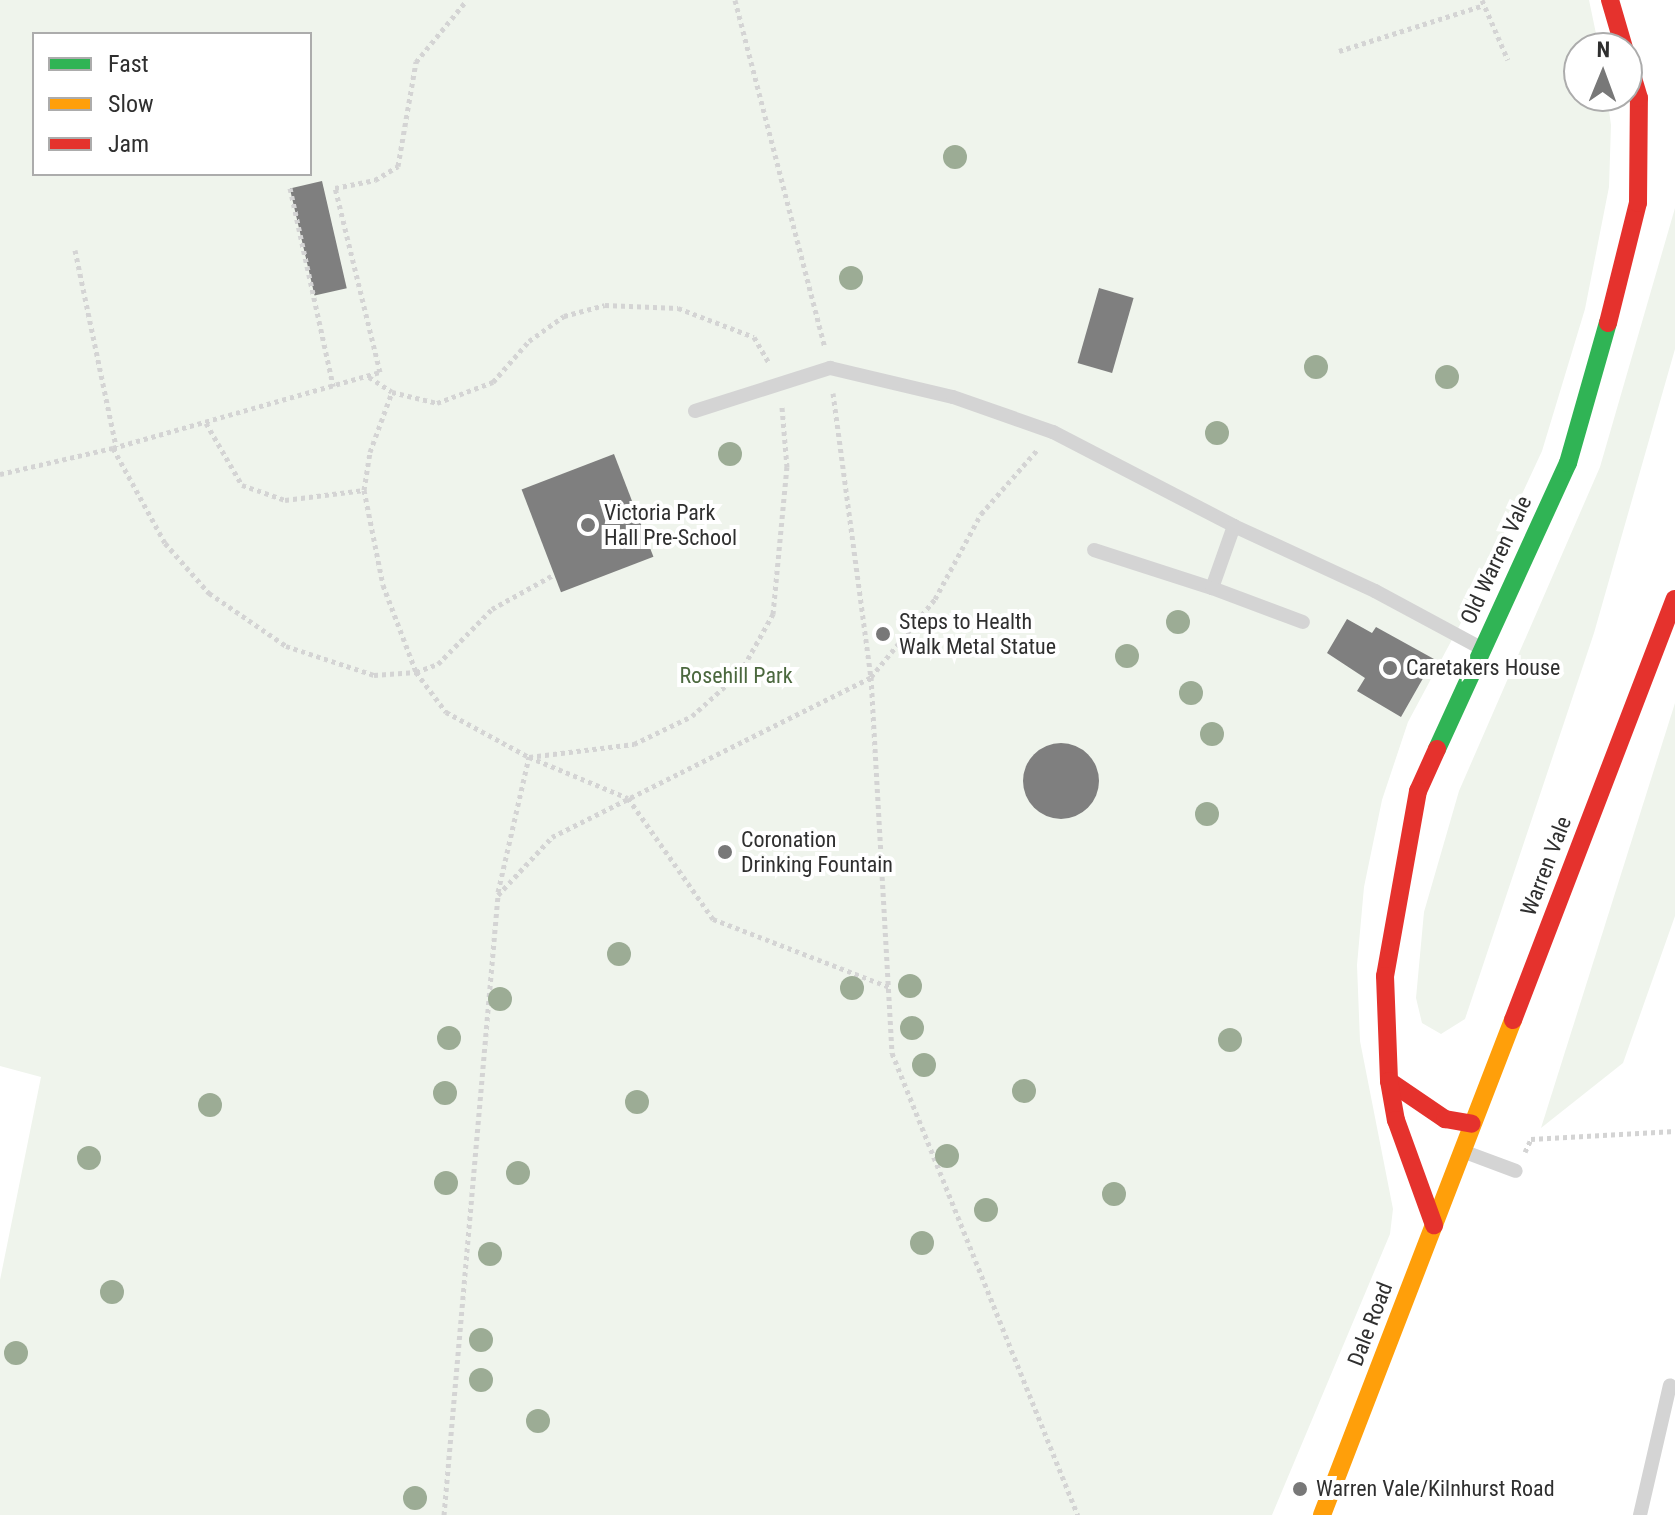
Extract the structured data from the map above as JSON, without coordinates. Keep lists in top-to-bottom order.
{
  "streets": {
    "street": ["Old Warren Vale", "Warren Vale", "Dale Road"]
  },
  "crossings": [
    ["Old Warren Vale", "Dale Road"],
    ["Warren Vale", "Dale Road"]
  ],
  "parks": ["Rosehill Park"],
  "places": [
    "Victoria Park Hall Pre-School",
    "Steps to Health Walk Metal Statue",
    "Caretakers House",
    "Coronation Drinking Fountain",
    "Warren Vale/Kilnhurst Road"
  ],
  "legend": ["Fast", "Slow", "Jam"],
  "north": "top"
}
